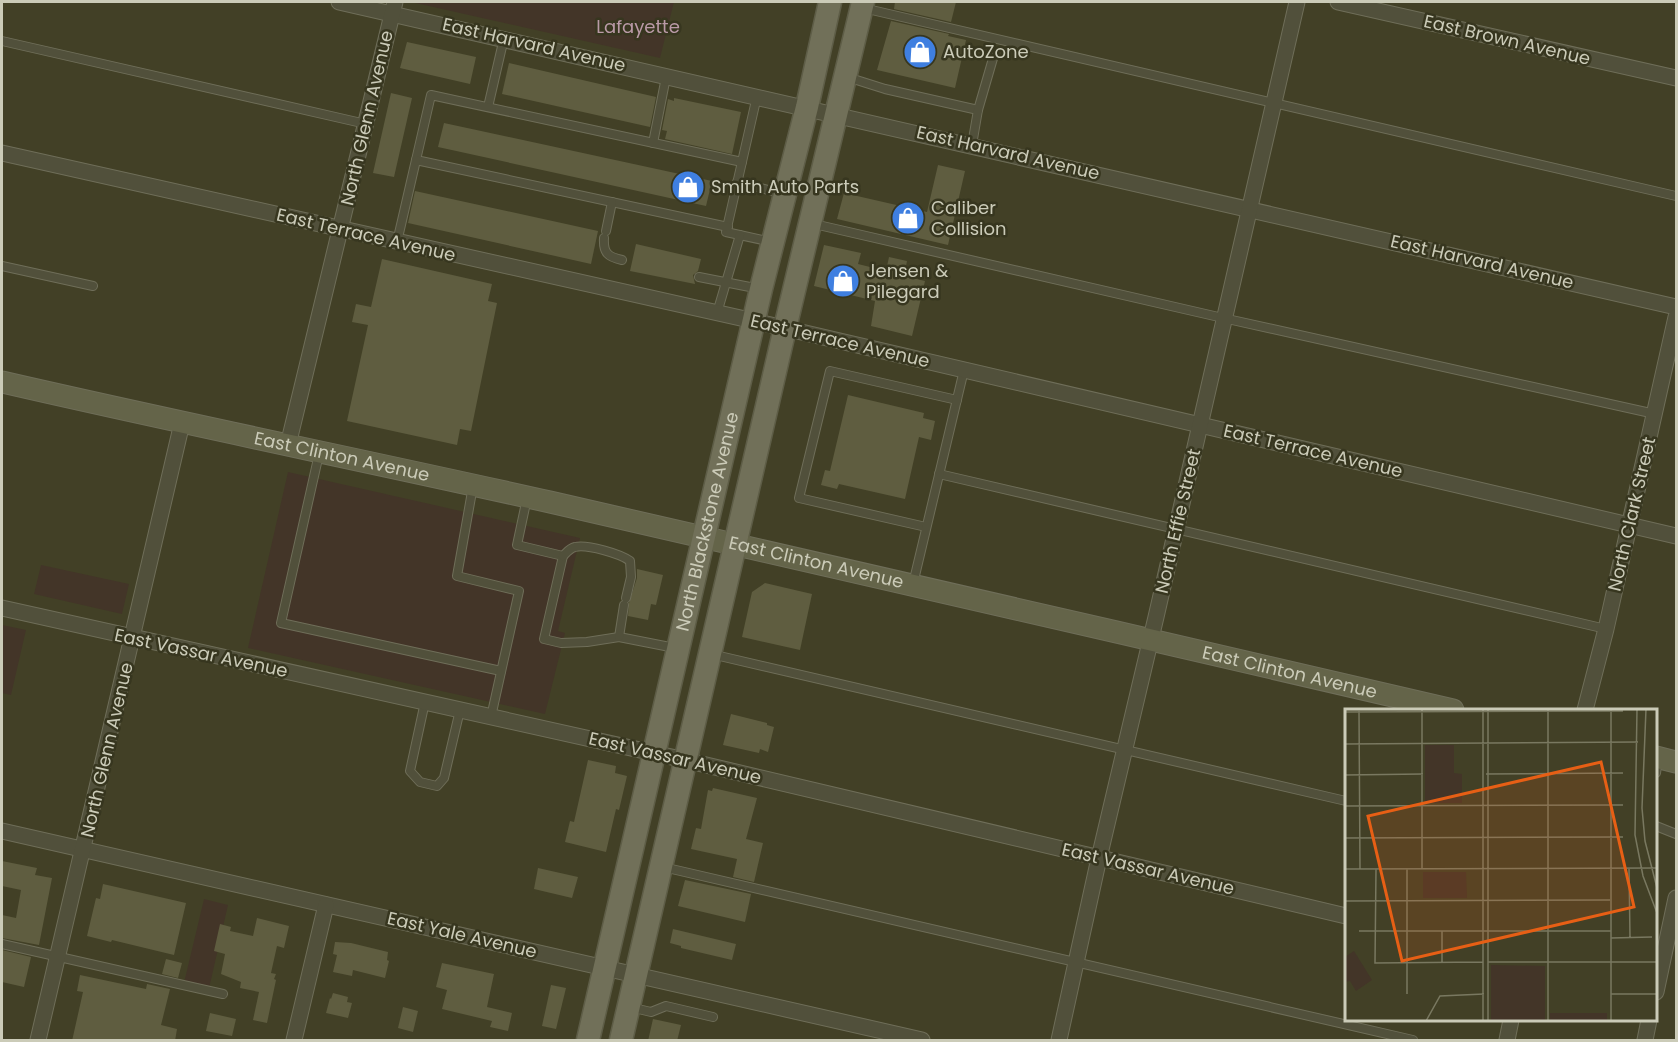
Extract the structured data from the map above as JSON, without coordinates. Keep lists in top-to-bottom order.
{
  "streets": {
    "main road": ["East Clinton Avenue", "North Blackstone Avenue"],
    "street": [
      "East Brown Avenue",
      "East Harvard Avenue",
      "North Glenn Avenue",
      "East Terrace Avenue",
      "North Clark Street",
      "North Effie Street",
      "East Vassar Avenue",
      "East Yale Avenue"
    ]
  },
  "crossings": [
    ["East Harvard Avenue", "North Glenn Avenue"],
    ["East Harvard Avenue", "North Blackstone Avenue"],
    ["East Harvard Avenue", "North Effie Street"],
    ["North Glenn Avenue", "East Terrace Avenue"],
    ["North Glenn Avenue", "East Clinton Avenue"],
    ["North Glenn Avenue", "East Vassar Avenue"],
    ["North Glenn Avenue", "East Yale Avenue"],
    ["East Terrace Avenue", "North Clark Street"],
    ["East Terrace Avenue", "North Blackstone Avenue"],
    ["East Terrace Avenue", "North Effie Street"],
    ["East Clinton Avenue", "North Blackstone Avenue"],
    ["East Clinton Avenue", "North Effie Street"],
    ["North Blackstone Avenue", "East Vassar Avenue"],
    ["North Blackstone Avenue", "East Yale Avenue"],
    ["North Effie Street", "East Vassar Avenue"]
  ],
  "parks": ["Lafayette"],
  "places": {
    "shop": [
      "AutoZone",
      "Smith Auto Parts",
      "Caliber Collision",
      "Jensen & Pilegard"
    ]
  }
}
